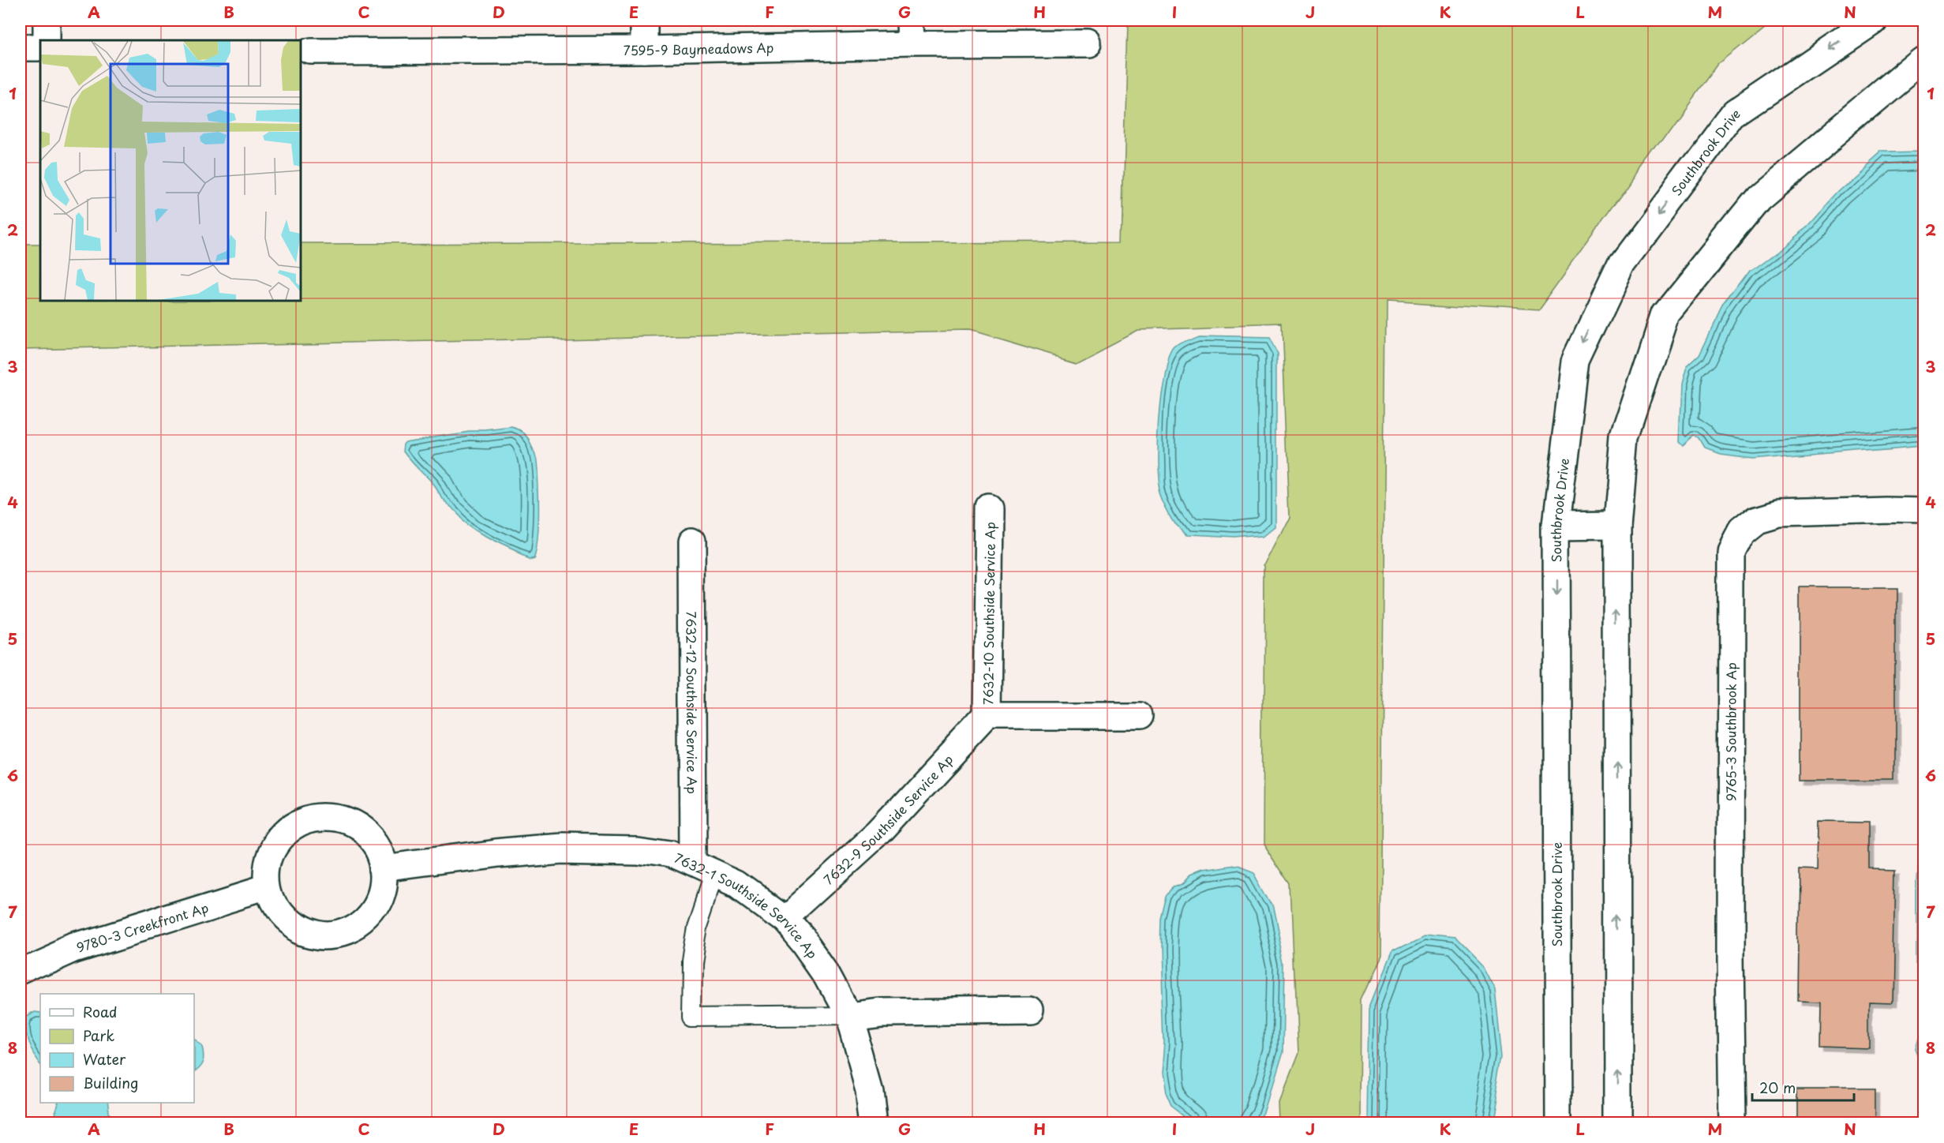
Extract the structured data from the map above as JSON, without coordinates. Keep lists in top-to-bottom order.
{
  "streets": {
    "street": [
      "7595-9 Baymeadows Ap",
      "Southbrook Drive",
      "7632-10 Southside Service Ap",
      "7632-12 Southside Service Ap",
      "9765-3 Southbrook Ap",
      "7632-9 Southside Service Ap",
      "7632-1 Southside Service Ap",
      "9780-3 Creekfront Ap"
    ]
  },
  "crossings": [
    ["7632-10 Southside Service Ap", "7632-9 Southside Service Ap"],
    ["7632-12 Southside Service Ap", "7632-1 Southside Service Ap"],
    ["7632-9 Southside Service Ap", "7632-1 Southside Service Ap"],
    ["7632-1 Southside Service Ap", "9780-3 Creekfront Ap"]
  ],
  "legend": [
    "Road",
    "Park",
    "Water",
    "Building"
  ],
  "scale_bar": "20 m",
  "grid": {
    "columns": [
      "A",
      "B",
      "C",
      "D",
      "E",
      "F",
      "G",
      "H",
      "I",
      "J",
      "K",
      "L",
      "M",
      "N"
    ],
    "rows": [
      "1",
      "2",
      "3",
      "4",
      "5",
      "6",
      "7",
      "8"
    ]
  }
}
